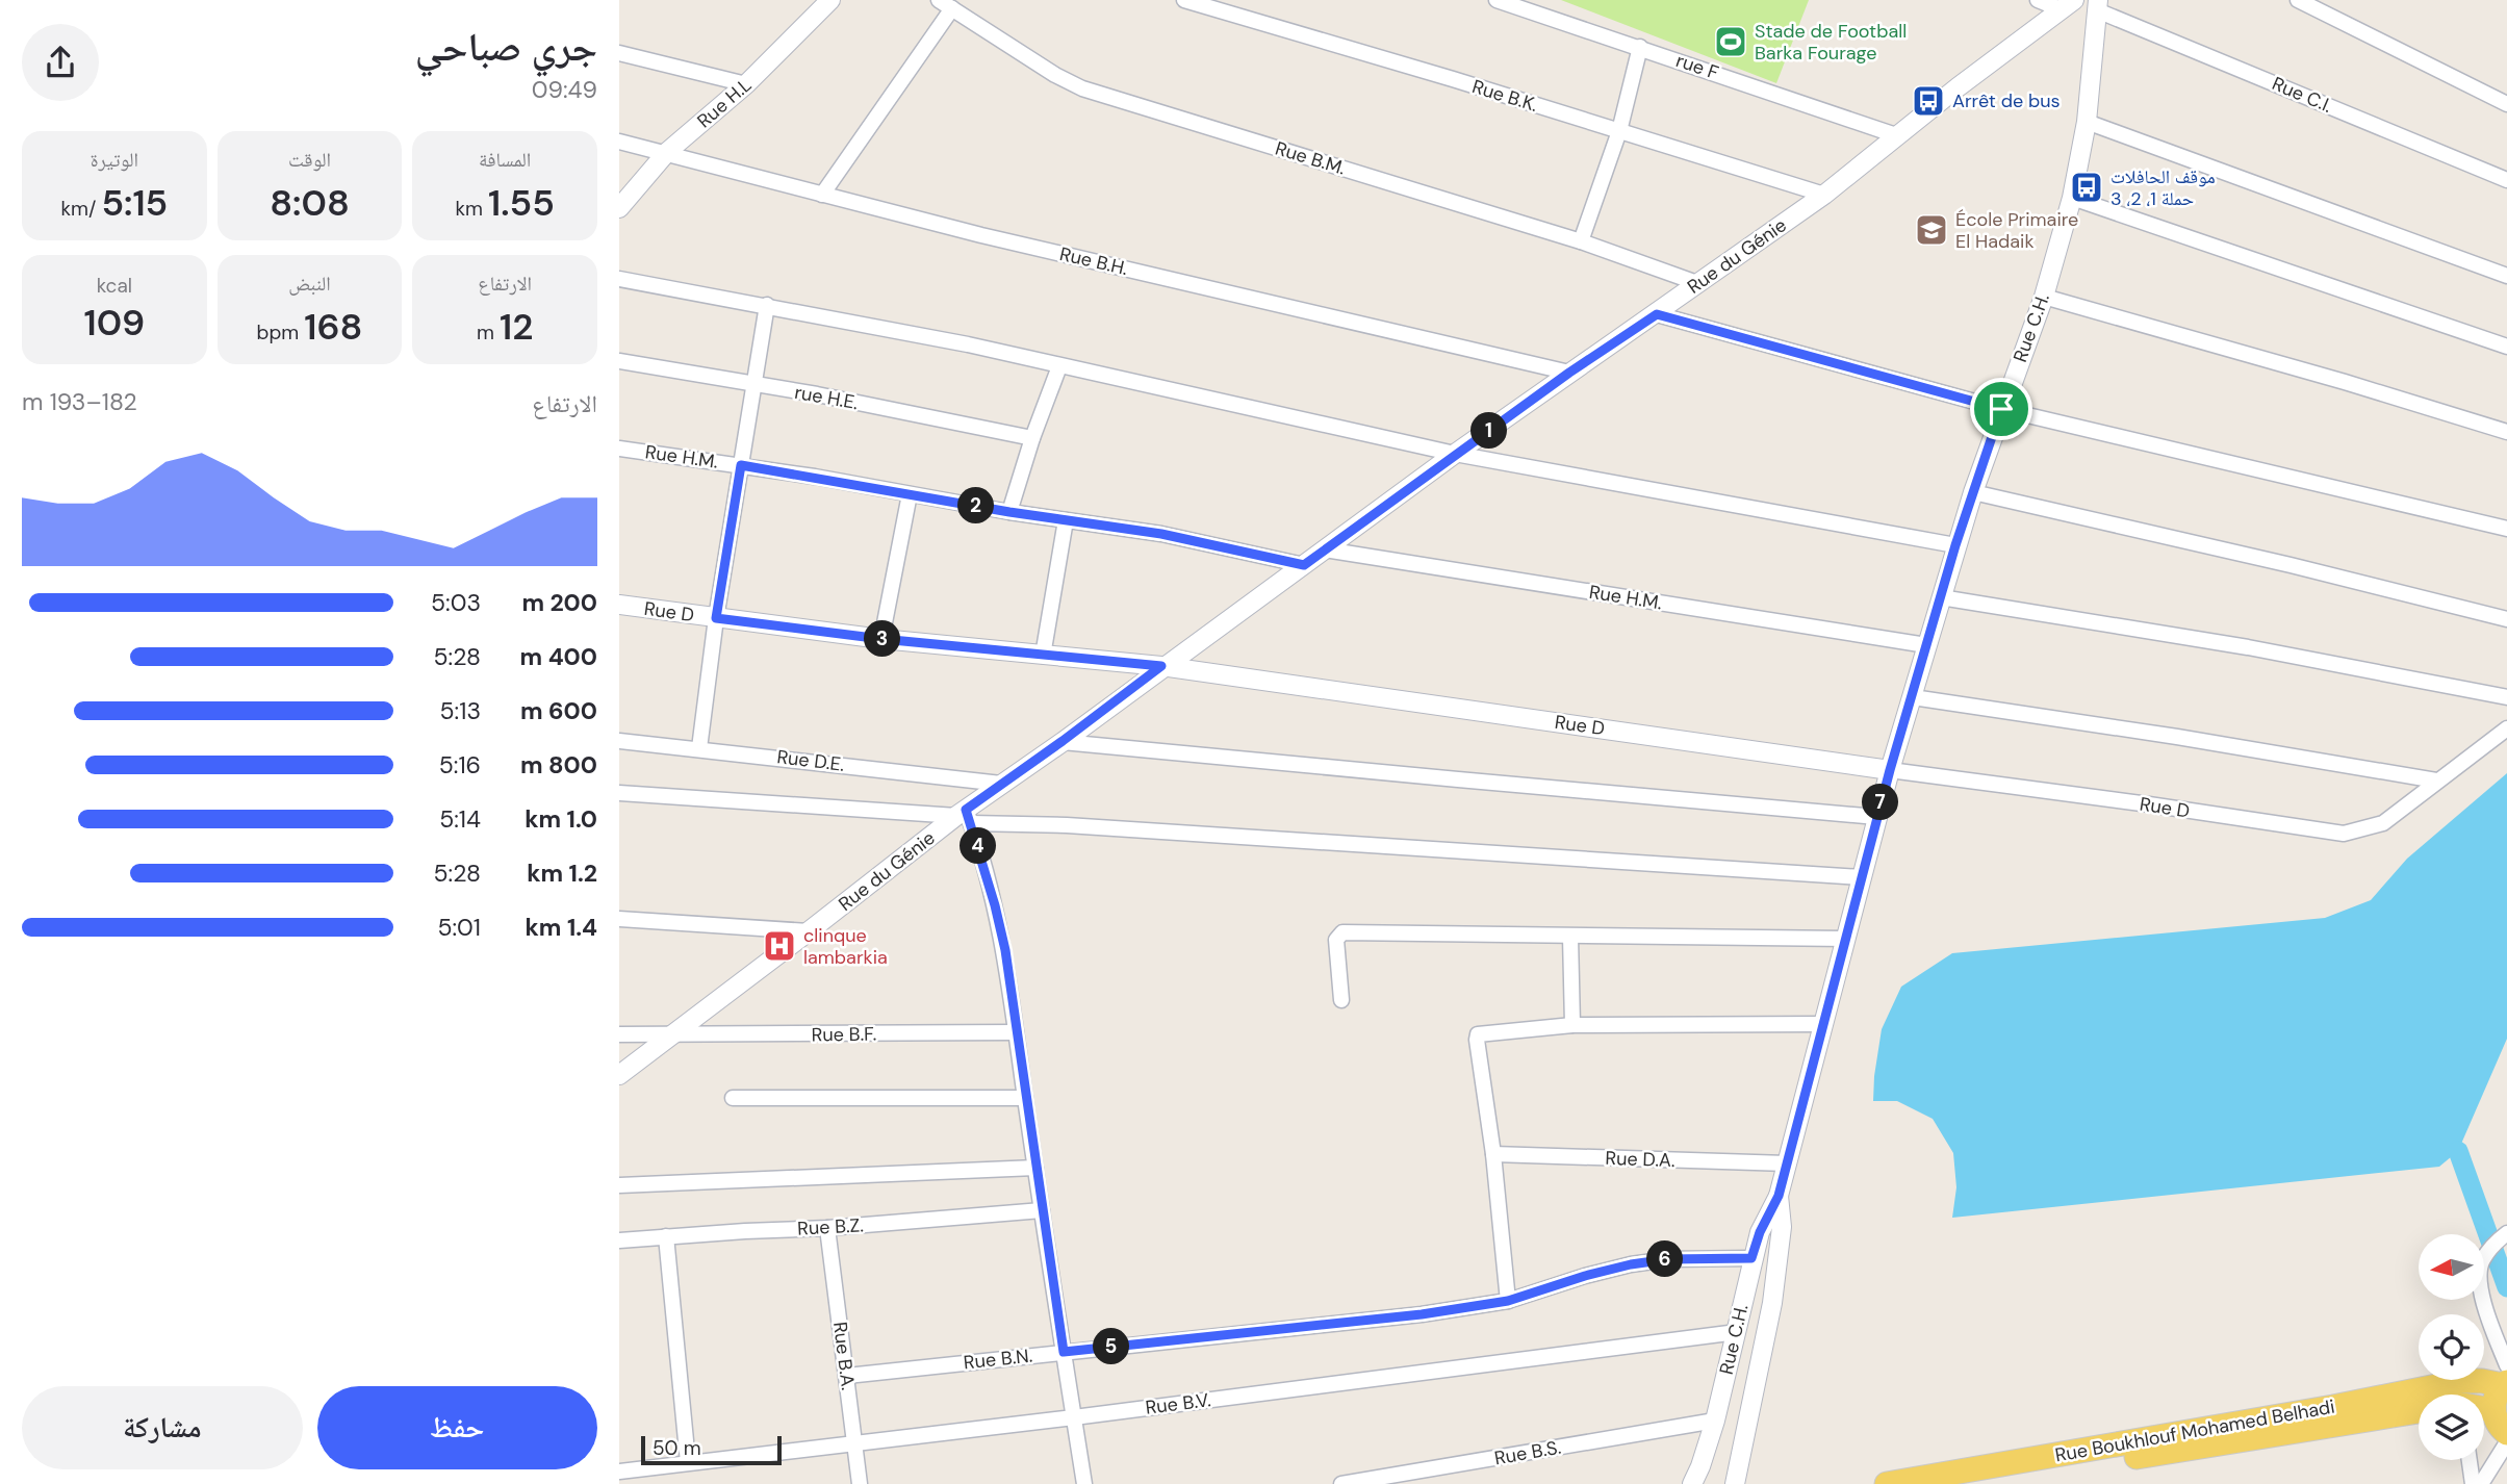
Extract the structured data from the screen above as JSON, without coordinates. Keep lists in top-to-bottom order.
{
  "streets": {
    "main road": ["Rue Boukhlouf Mohamed Belhadi"],
    "street": [
      "rue F",
      "Rue C.I.",
      "Rue B.K.",
      "Rue H.L",
      "Rue B.M.",
      "Rue du Génie",
      "Rue B.H.",
      "Rue C.H.",
      "rue H.E.",
      "Rue H.M.",
      "Rue D",
      "Rue D.E.",
      "Rue B.F.",
      "Rue D.A.",
      "Rue B.Z.",
      "Rue B.A.",
      "Rue B.N.",
      "Rue B.V.",
      "Rue B.S."
    ]
  },
  "crossings": [
    ["rue F", "Rue du Génie"],
    ["Rue C.I.", "Rue C.H."],
    ["Rue B.K.", "Rue du Génie"],
    ["Rue H.L", "Rue B.H."],
    ["Rue B.M.", "Rue du Génie"],
    ["Rue du Génie", "Rue B.H."],
    ["Rue du Génie", "Rue H.M."],
    ["Rue du Génie", "Rue D"],
    ["Rue du Génie", "Rue D.E."],
    ["Rue du Génie", "Rue B.F."],
    ["Rue C.H.", "Rue H.M."],
    ["Rue C.H.", "Rue D"],
    ["Rue C.H.", "Rue D.A."],
    ["Rue C.H.", "Rue B.N."],
    ["Rue C.H.", "Rue B.V."],
    ["Rue C.H.", "Rue B.S."],
    ["Rue B.Z.", "Rue B.A."],
    ["Rue B.A.", "Rue B.N."],
    ["Rue B.A.", "Rue B.V."]
  ],
  "places": {
    "sports": ["Stade de Football Barka Fourage"],
    "bus stop": ["Arrêt de bus", "موقف الحافلات حملة 1، 2، 3"],
    "school or university": ["École Primaire El Hadaik"],
    "hospital": ["clinque lambarkia"]
  },
  "scale_bar": "50 m",
  "north": "left",
  "page": {
    "heading": ["جري صباحي", "09:49"],
    "stats": [
      ["المسافة", "1.55 km"],
      ["الوقت", "8:08"],
      ["الوتيرة", "5:15 /km"],
      ["الارتفاع", "12 m"],
      ["النبض", "168 bpm"],
      ["kcal", "109"]
    ],
    "chart": ["الارتفاع", "182–193 m"],
    "pins": [
      "1",
      "2",
      "3",
      "7",
      "4",
      "6",
      "5"
    ],
    "list": [
      {
        "name": "200 m",
        "note": "5:03"
      },
      {
        "name": "400 m",
        "note": "5:28"
      },
      {
        "name": "600 m",
        "note": "5:13"
      },
      {
        "name": "800 m",
        "note": "5:16"
      },
      {
        "name": "1.0 km",
        "note": "5:14"
      },
      {
        "name": "1.2 km",
        "note": "5:28"
      },
      {
        "name": "1.4 km",
        "note": "5:01"
      }
    ],
    "buttons": ["حفظ", "مشاركة"],
    "scale": "50 m"
  }
}
